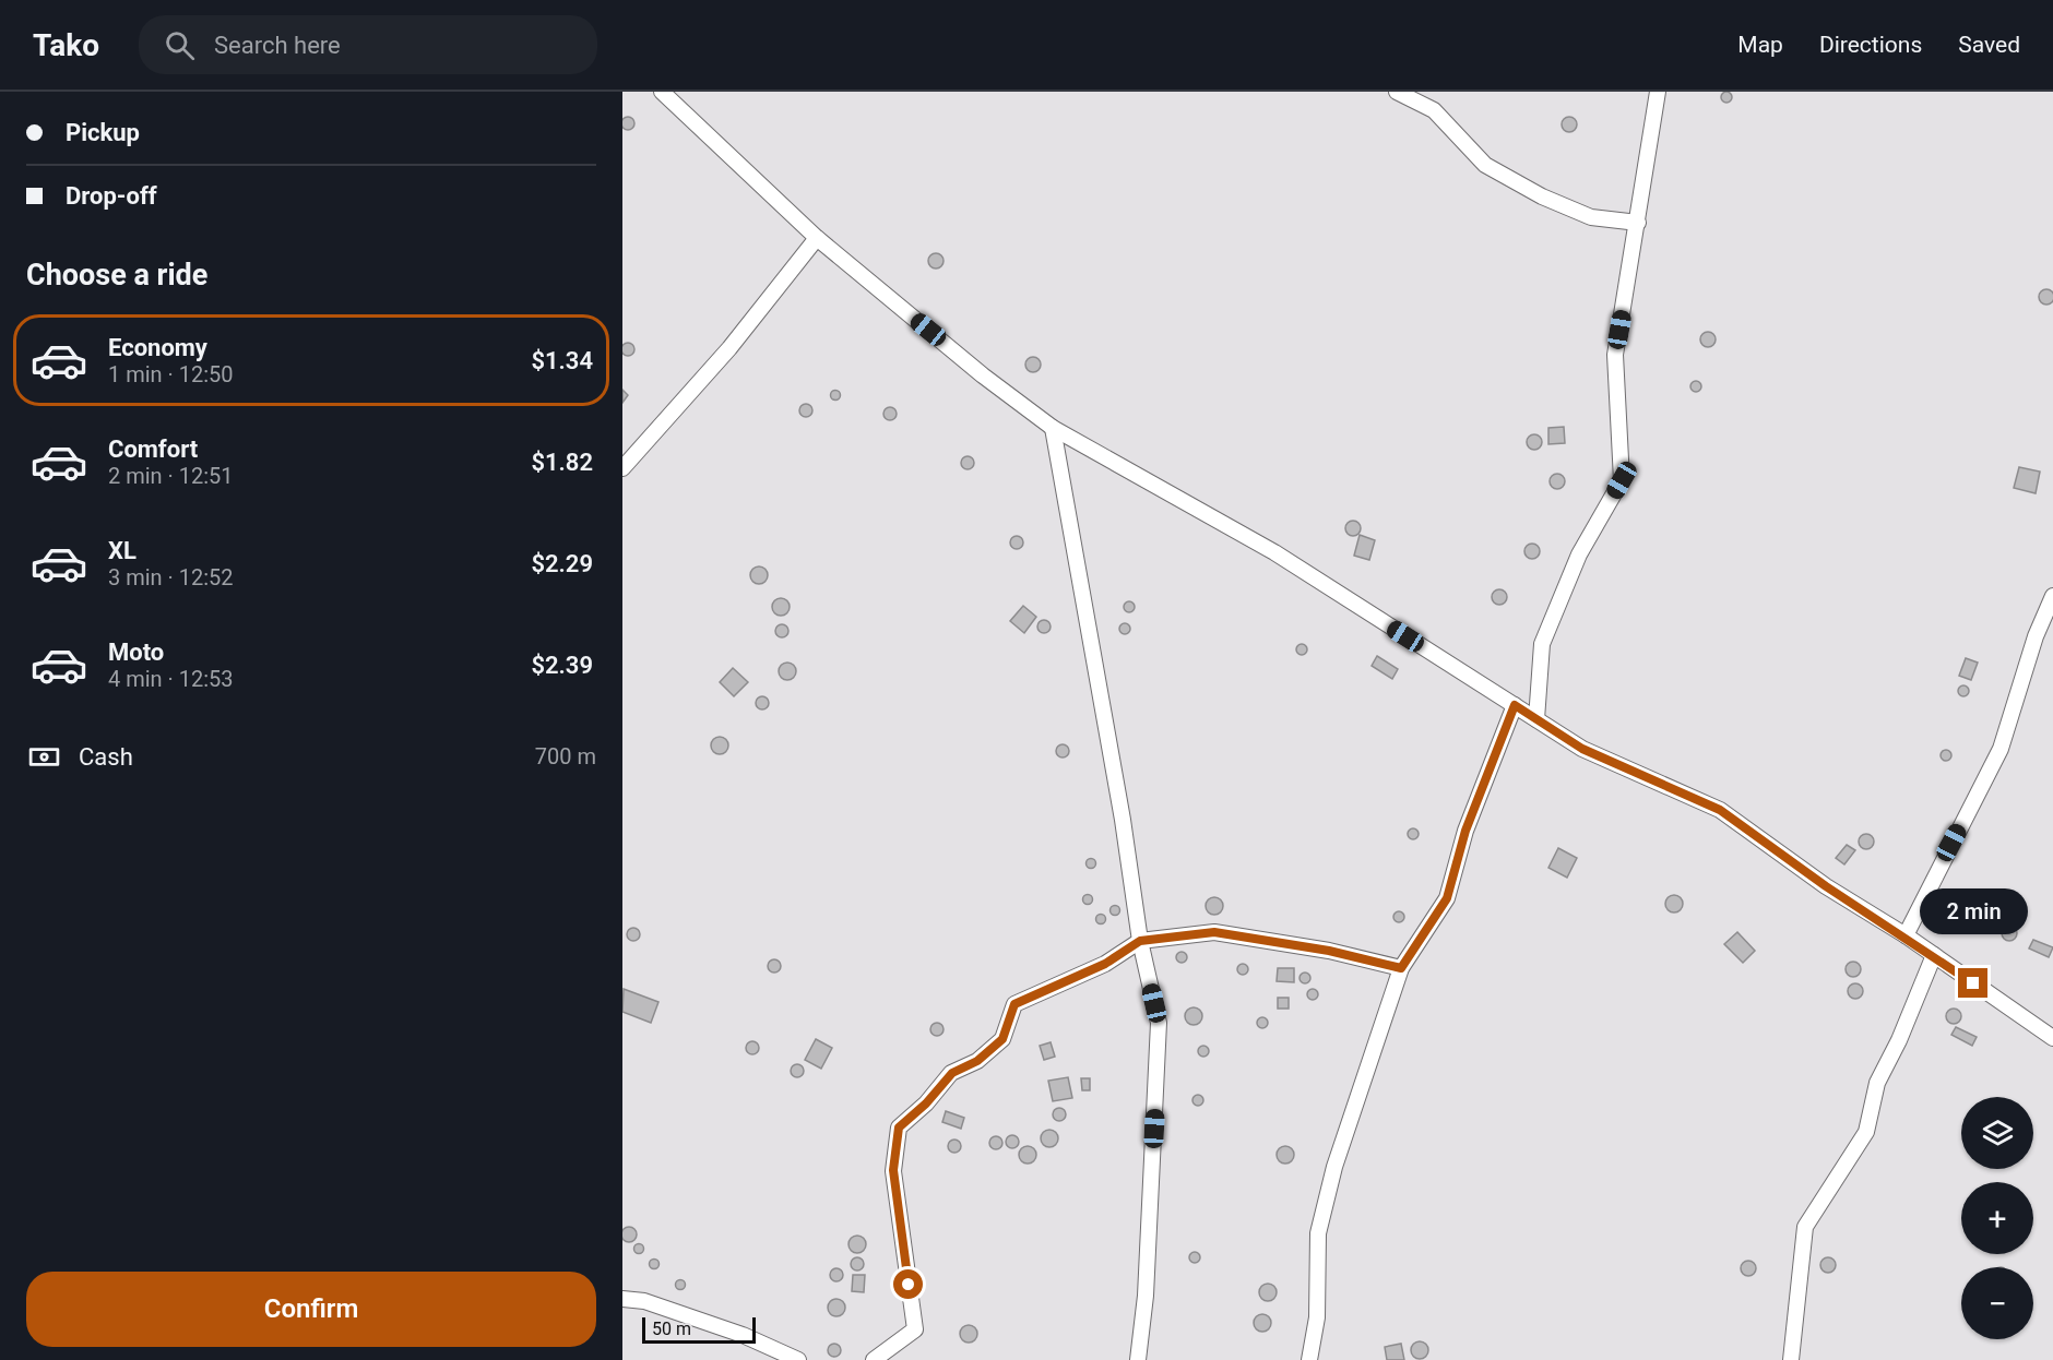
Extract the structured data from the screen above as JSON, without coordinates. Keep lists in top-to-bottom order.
{
  "scale_bar": "50 m",
  "page": {
    "header": "Tako",
    "search": "Search here",
    "nav": ["Map", "Directions", "Saved"],
    "banner": ["Pickup", "Drop-off"],
    "heading": "Choose a ride",
    "list": [
      {
        "name": "Economy",
        "note": "1 min · 12:50",
        "value": "$1.34"
      },
      {
        "name": "Comfort",
        "note": "2 min · 12:51",
        "value": "$1.82"
      },
      {
        "name": "XL",
        "note": "3 min · 12:52",
        "value": "$2.29"
      },
      {
        "name": "Moto",
        "note": "4 min · 12:53",
        "value": "$2.39"
      }
    ],
    "pay": ["Cash", "700 m"],
    "bubble": "2 min",
    "map_buttons": ["+", "−"],
    "buttons": "Confirm",
    "scale": "50 m"
  }
}
